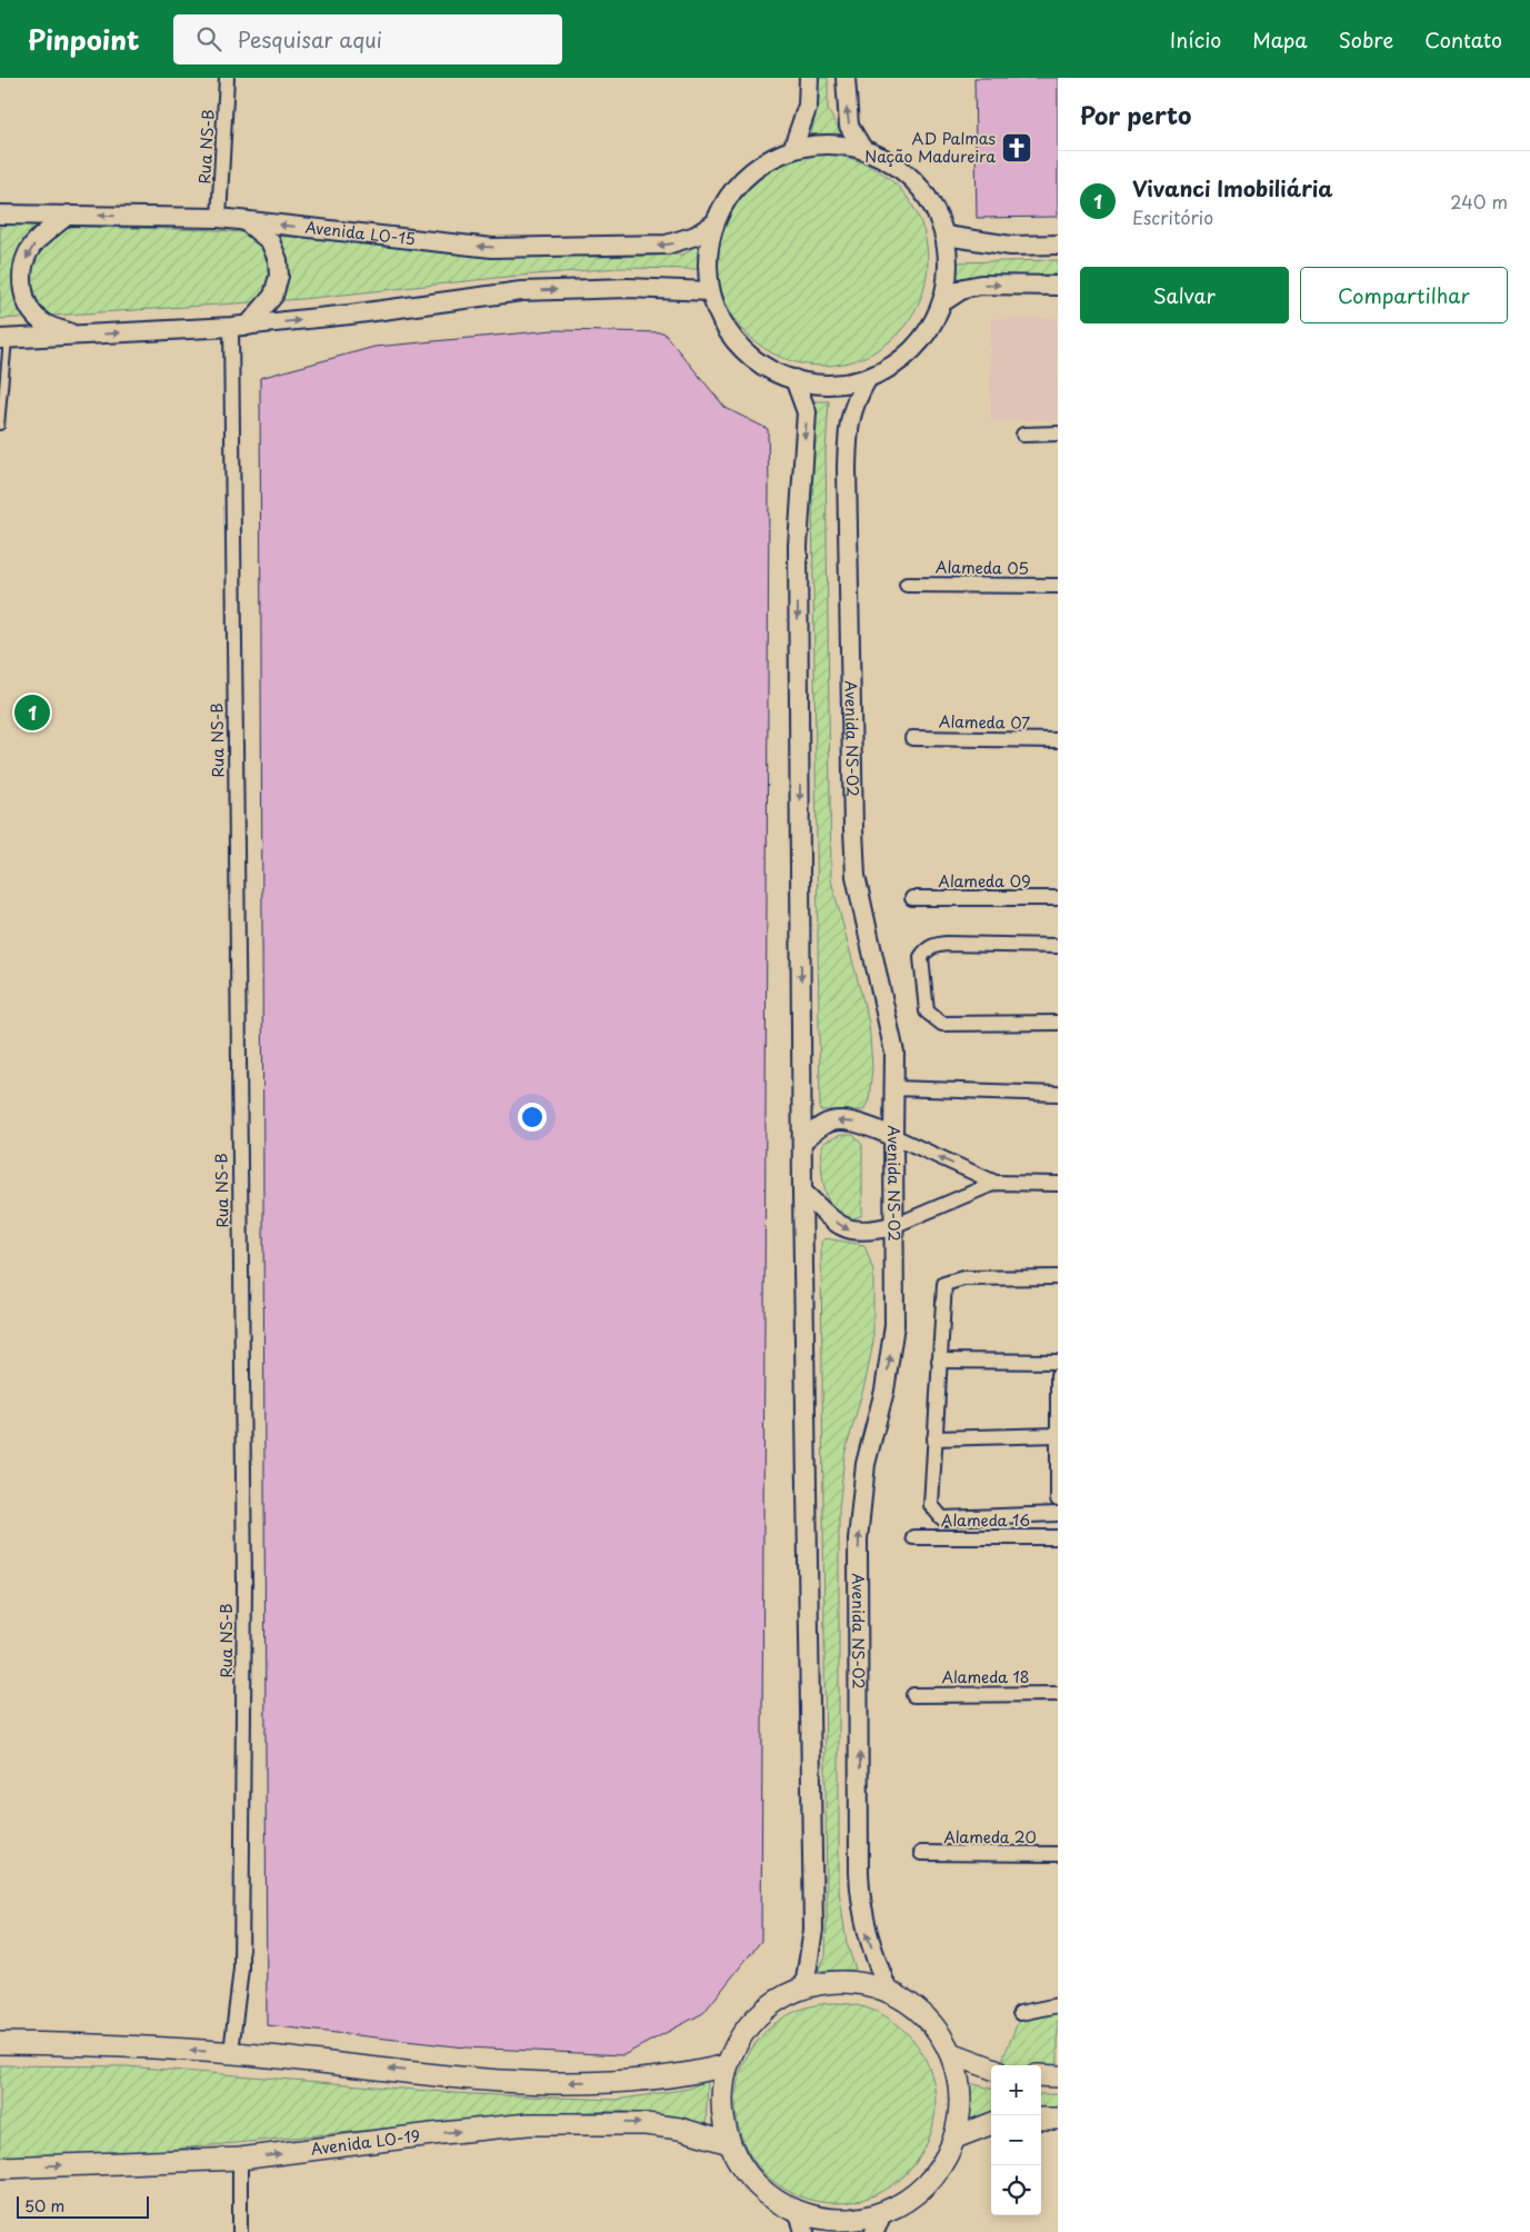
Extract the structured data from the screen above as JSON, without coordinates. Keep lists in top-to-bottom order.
{
  "streets": {
    "main road": ["Avenida LO-19"],
    "street": [
      "Rua NS-B",
      "Avenida LO-15",
      "Alameda 05",
      "Alameda 07",
      "Avenida NS-02",
      "Alameda 09",
      "Alameda 16",
      "Alameda 18",
      "Alameda 20"
    ]
  },
  "crossings": [
    ["Rua NS-B", "Avenida LO-15"]
  ],
  "places": {
    "church": ["AD Palmas Nação Madureira"]
  },
  "scale_bar": "50 m",
  "page": {
    "header": "Pinpoint",
    "search": "Pesquisar aqui",
    "nav": [
      "Início",
      "Mapa",
      "Sobre",
      "Contato"
    ],
    "heading": "Por perto",
    "list": [
      {
        "mark": "1",
        "name": "Vivanci Imobiliária",
        "note": "Escritório",
        "value": "240 m"
      }
    ],
    "buttons": ["Salvar", "Compartilhar"],
    "pins": "1",
    "map_buttons": ["+", "−"],
    "scale": "50 m"
  }
}
